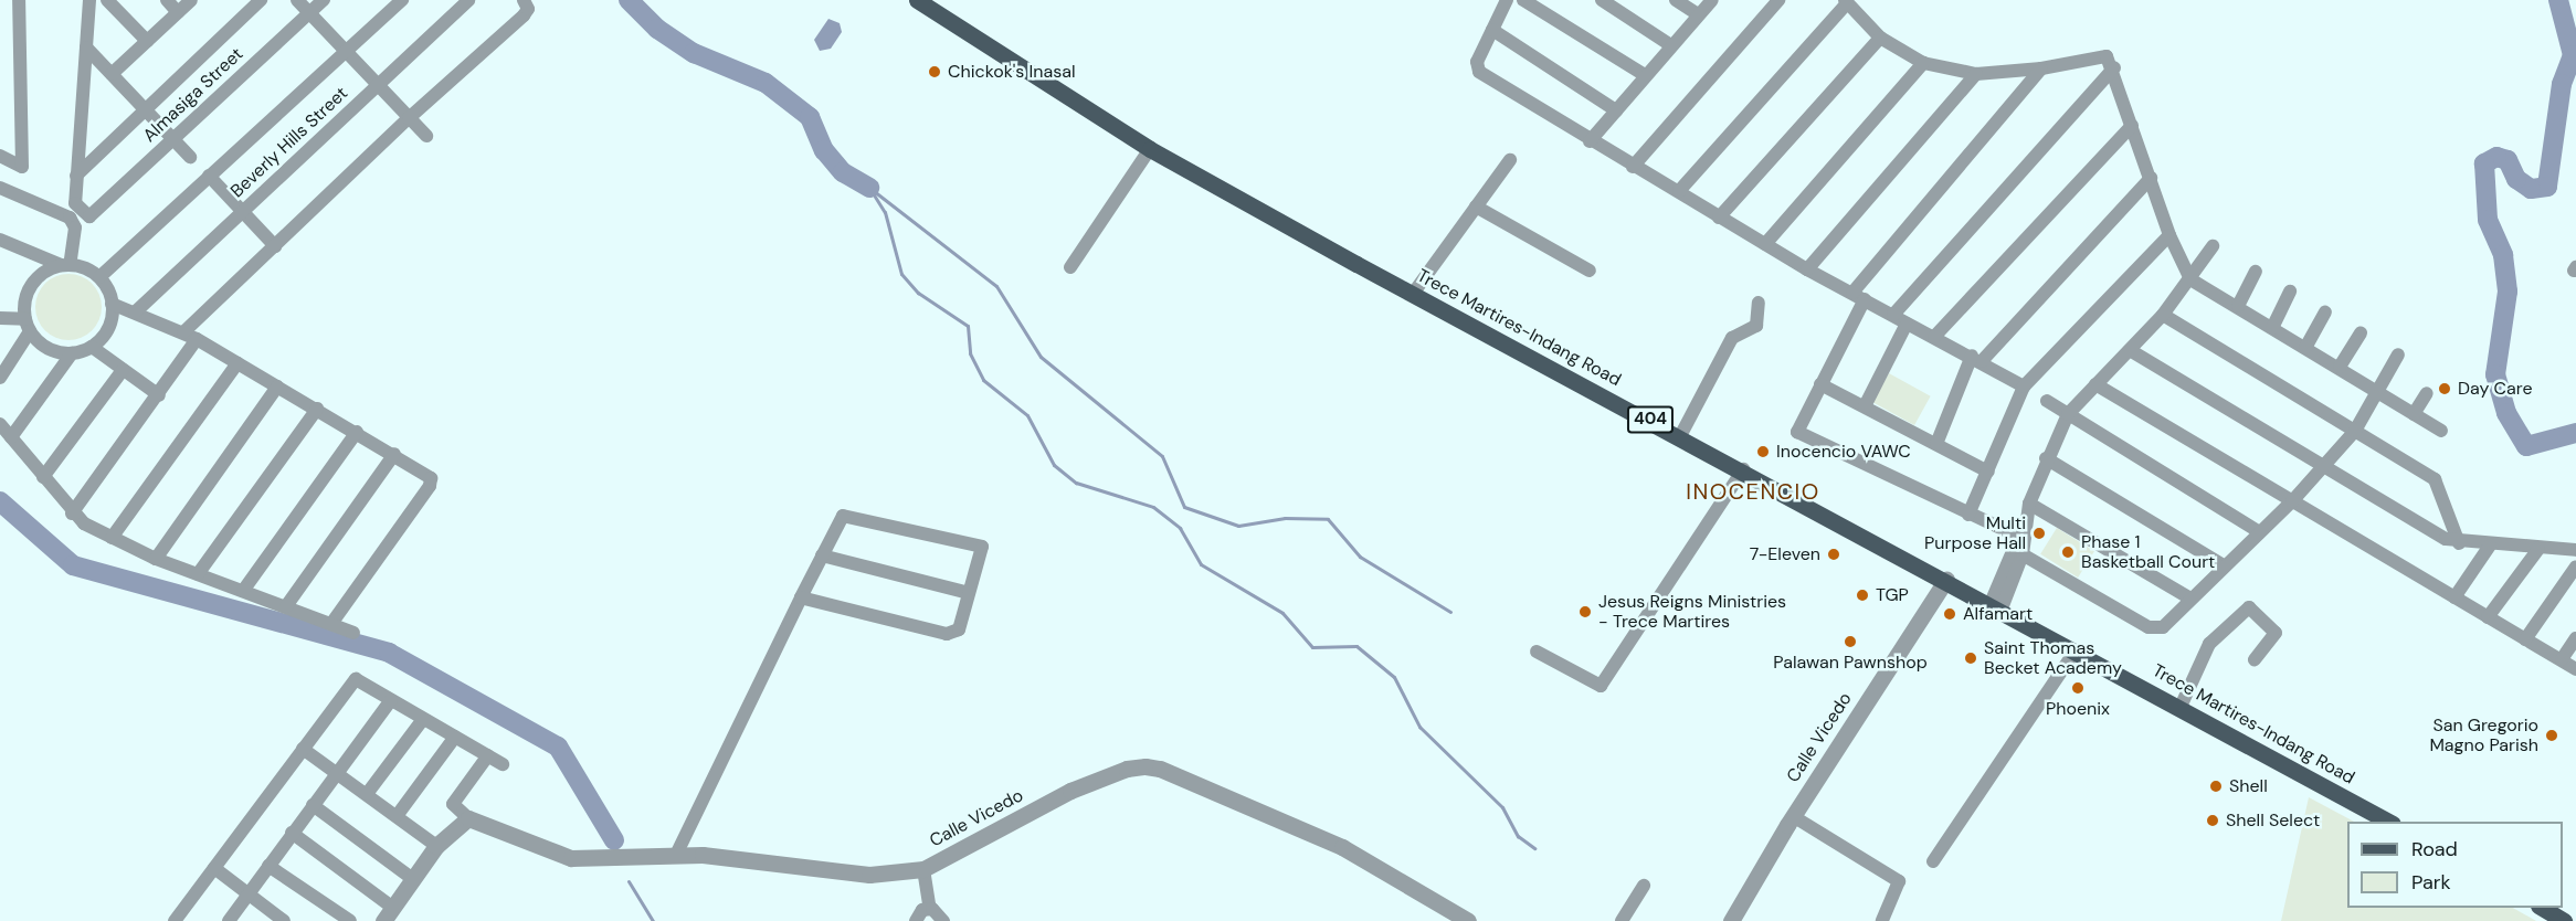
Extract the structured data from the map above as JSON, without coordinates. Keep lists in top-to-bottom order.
{
  "streets": {
    "main road": ["Trece Martires-Indang Road", "404"],
    "street": ["Almasiga Street", "Beverly Hills Street", "Calle Vicedo"]
  },
  "crossings": [
    ["Trece Martires-Indang Road", "Calle Vicedo"]
  ],
  "districts": ["INOCENCIO"],
  "places": [
    "Chickok's Inasal",
    "Day Care",
    "Inocencio VAWC",
    "Multi Purpose Hall",
    "Phase 1 Basketball Court",
    "7-Eleven",
    "TGP",
    "Jesus Reigns Ministries - Trece Martires",
    "Alfamart",
    "Palawan Pawnshop",
    "Saint Thomas Becket Academy",
    "Phoenix",
    "San Gregorio Magno Parish",
    "Shell",
    "Shell Select"
  ],
  "legend": ["Road", "Park"]
}
